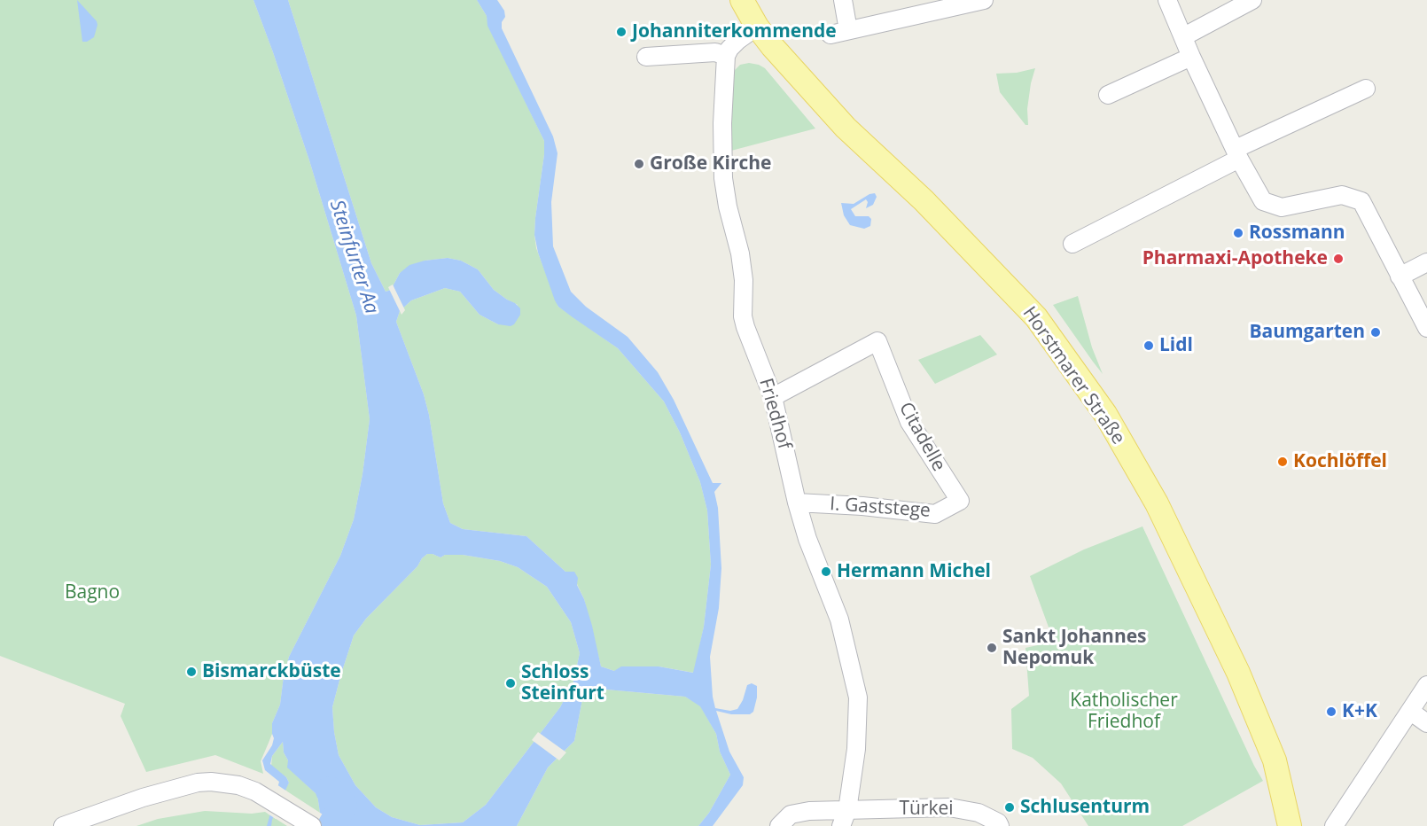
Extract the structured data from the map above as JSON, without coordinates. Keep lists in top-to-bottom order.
{
  "streets": {
    "main road": ["Horstmarer Straße"],
    "street": [
      "Friedhof",
      "Citadelle",
      "I. Gaststege",
      "Türkei"
    ]
  },
  "crossings": [
    ["Friedhof", "Citadelle"],
    ["Friedhof", "I. Gaststege"],
    ["Friedhof", "Türkei"],
    ["Citadelle", "I. Gaststege"]
  ],
  "water": ["Steinfurter Aa"],
  "parks": ["Bagno", "Katholischer Friedhof"],
  "places": [
    "Johanniterkommende",
    "Große Kirche",
    "Rossmann",
    "Pharmaxi-Apotheke",
    "Baumgarten",
    "Lidl",
    "Kochlöffel",
    "Hermann Michel",
    "Sankt Johannes Nepomuk",
    "Bismarckbüste",
    "Schloss Steinfurt",
    "K+K",
    "Schlusenturm"
  ]
}
